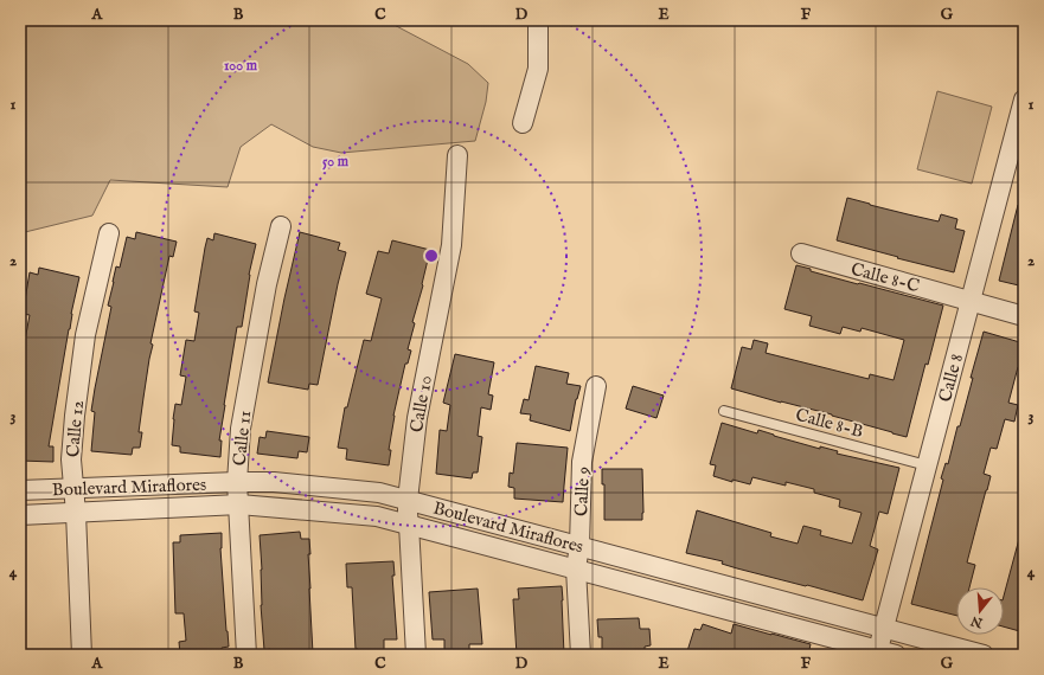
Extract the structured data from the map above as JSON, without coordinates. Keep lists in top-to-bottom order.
{
  "streets": {
    "street": [
      "Calle 8-C",
      "Calle 8",
      "Calle 10",
      "Calle 12",
      "Calle 11",
      "Boulevard Miraflores",
      "Calle 9"
    ],
    "lane": ["Calle 8-B"]
  },
  "crossings": [
    ["Calle 8-C", "Calle 8"],
    ["Calle 8", "Calle 8-B"],
    ["Calle 8", "Boulevard Miraflores"],
    ["Calle 10", "Boulevard Miraflores"],
    ["Calle 12", "Boulevard Miraflores"],
    ["Calle 11", "Boulevard Miraflores"],
    ["Boulevard Miraflores", "Calle 9"]
  ],
  "north": "bottom",
  "grid": {
    "columns": [
      "A",
      "B",
      "C",
      "D",
      "E",
      "F",
      "G"
    ],
    "rows": [
      "1",
      "2",
      "3",
      "4"
    ]
  },
  "rings": ["100 m", "50 m"]
}
